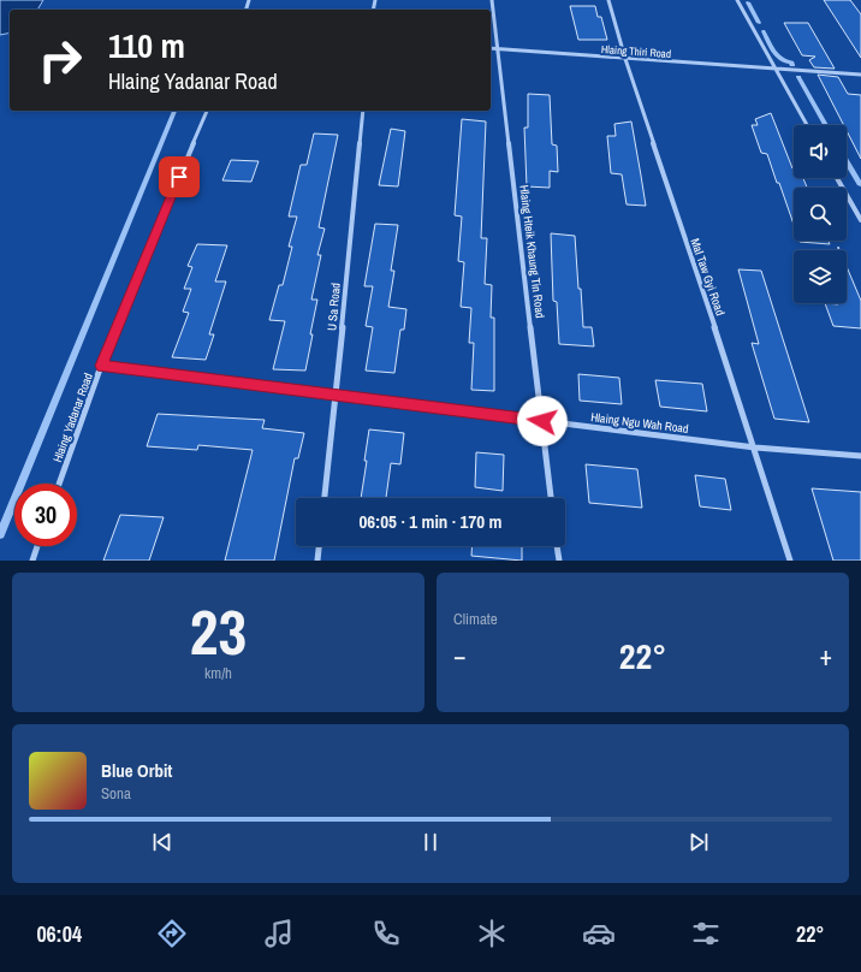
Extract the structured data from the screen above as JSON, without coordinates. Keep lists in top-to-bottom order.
{
  "streets": {
    "street": [
      "Hlaing Thiri Road",
      "Hlaing Hteik Khaung Tin Road",
      "Mal Taw Gyi Road",
      "U Sa Road",
      "Hlaing Yadanar Road",
      "Hlaing Ngu Wah Road"
    ]
  },
  "crossings": [
    ["Hlaing Thiri Road", "Hlaing Hteik Khaung Tin Road"],
    ["Hlaing Thiri Road", "Mal Taw Gyi Road"],
    ["Hlaing Hteik Khaung Tin Road", "Hlaing Ngu Wah Road"],
    ["Mal Taw Gyi Road", "Hlaing Ngu Wah Road"],
    ["U Sa Road", "Hlaing Ngu Wah Road"],
    ["Hlaing Yadanar Road", "Hlaing Ngu Wah Road"]
  ],
  "page": {
    "turn": ["110 m", "Hlaing Yadanar Road"],
    "limit": "30",
    "trip": "06:05 · 1 min · 170 m",
    "tile": [
      ["23", "km/h"],
      "Climate"
    ],
    "heat": ["−", "22°", "+"],
    "song": ["Blue Orbit", "Sona"],
    "tabs": ["06:04", "22°"]
  }
}
